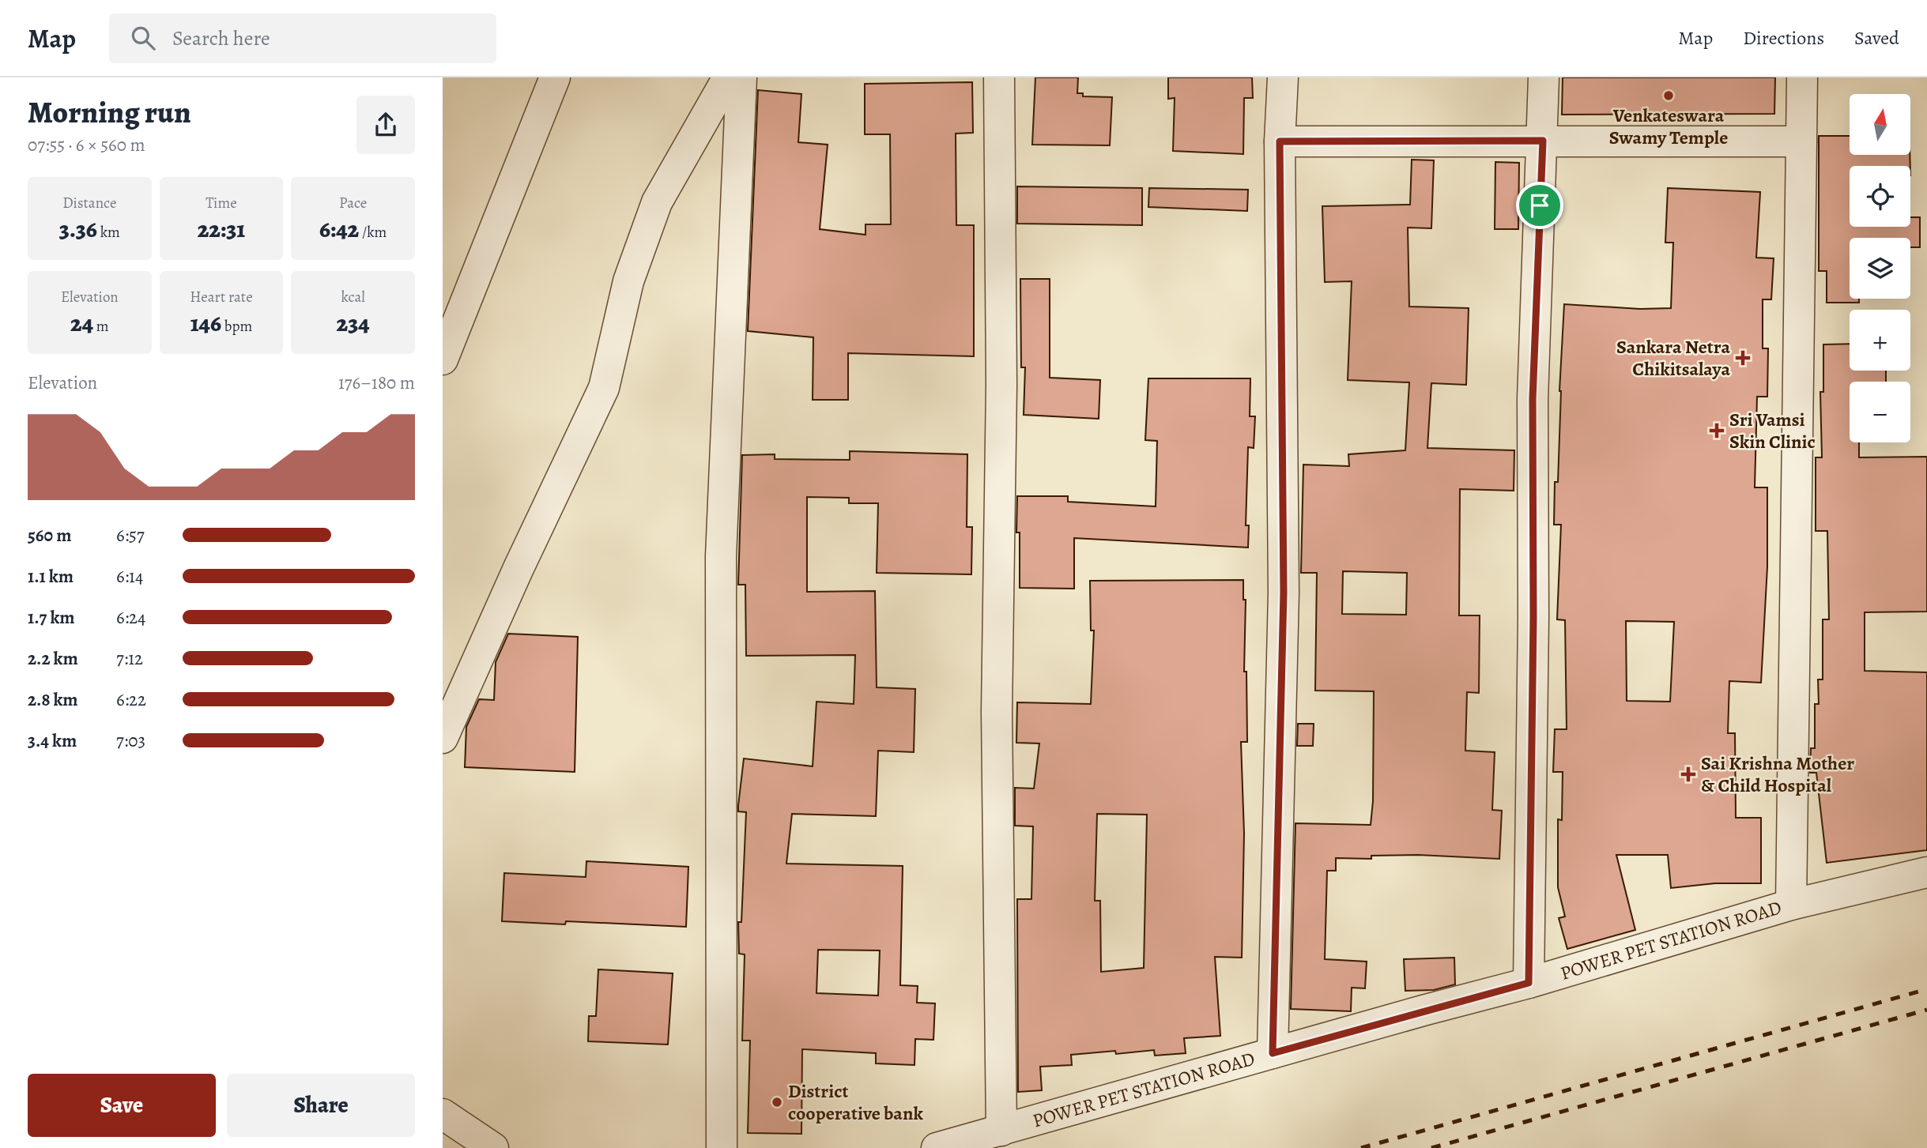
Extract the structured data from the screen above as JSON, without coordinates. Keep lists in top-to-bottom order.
{
  "streets": {
    "street": ["POWER PET STATION ROAD"]
  },
  "places": {
    "other": ["Venkateswara Swamy Temple", "District cooperative bank"],
    "health": ["Sankara Netra Chikitsalaya", "Sri Vamsi Skin Clinic", "Sai Krishna Mother & Child Hospital"]
  },
  "north": "top",
  "page": {
    "header": "Map",
    "search": "Search here",
    "nav": ["Map", "Directions", "Saved"],
    "heading": ["Morning run", "07:55 · 6 × 560 m"],
    "map_buttons": ["+", "−"],
    "stats": [
      ["Distance", "3.36 km"],
      ["Time", "22:31"],
      ["Pace", "6:42 /km"],
      ["Elevation", "24 m"],
      ["Heart rate", "146 bpm"],
      ["kcal", "234"]
    ],
    "chart": ["Elevation", "176–180 m"],
    "list": [
      {
        "name": "560 m",
        "note": "6:57"
      },
      {
        "name": "1.1 km",
        "note": "6:14"
      },
      {
        "name": "1.7 km",
        "note": "6:24"
      },
      {
        "name": "2.2 km",
        "note": "7:12"
      },
      {
        "name": "2.8 km",
        "note": "6:22"
      },
      {
        "name": "3.4 km",
        "note": "7:03"
      }
    ],
    "buttons": ["Save", "Share"]
  }
}
